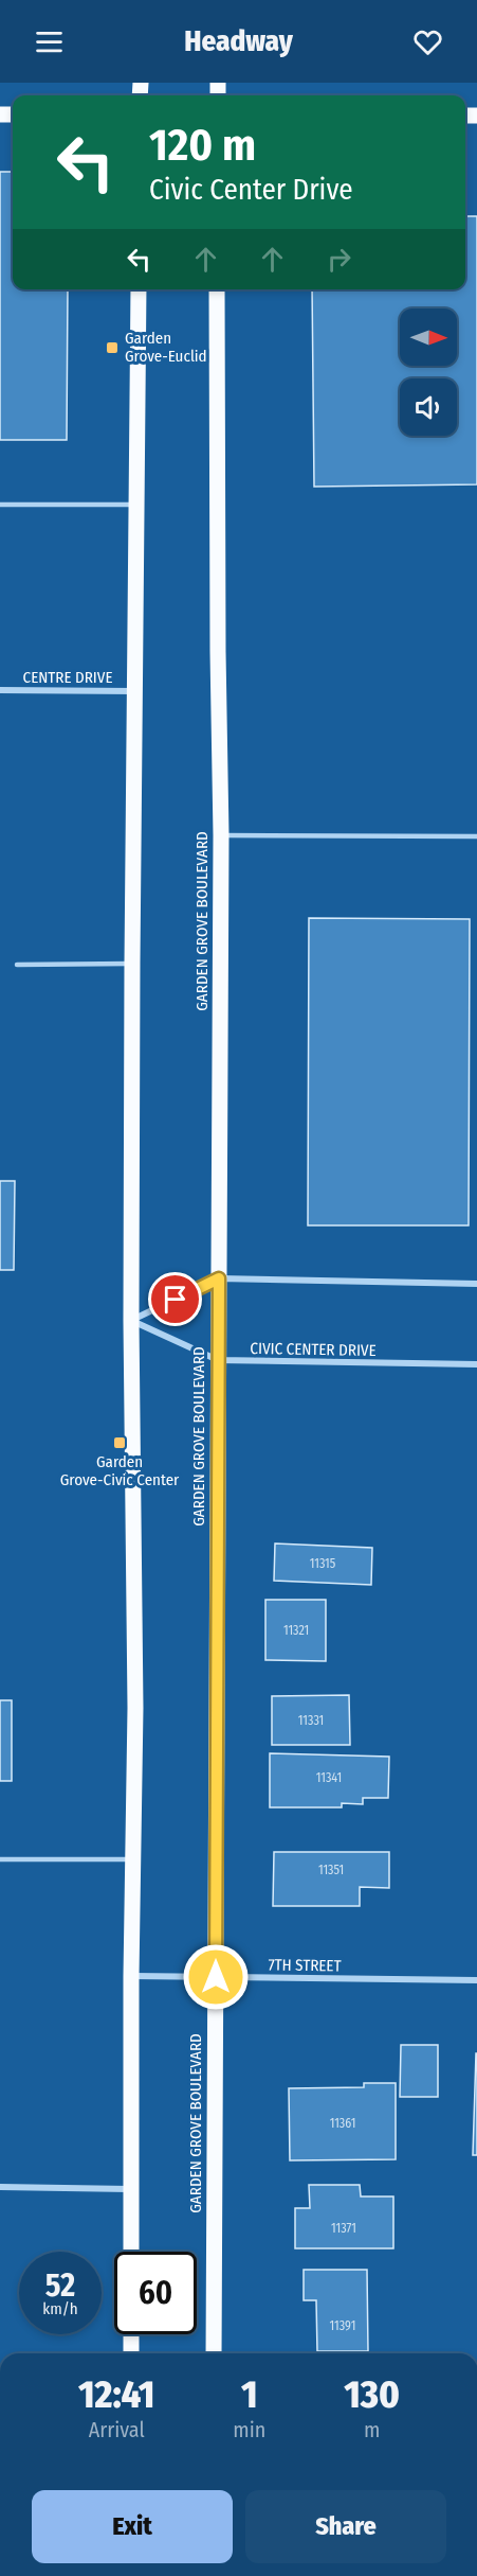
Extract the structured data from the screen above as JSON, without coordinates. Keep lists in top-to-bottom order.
{
  "streets": {
    "main road": ["GARDEN GROVE BOULEVARD"],
    "street": ["CENTRE DRIVE", "CIVIC CENTER DRIVE", "7TH STREET"]
  },
  "crossings": [
    ["GARDEN GROVE BOULEVARD", "CIVIC CENTER DRIVE"],
    ["GARDEN GROVE BOULEVARD", "7TH STREET"]
  ],
  "places": {
    "transit": ["Garden Grove-Euclid", "Garden Grove-Civic Center"]
  },
  "house_numbers": [
    "11315",
    "11321",
    "11331",
    "11341",
    "11351",
    "11361",
    "11371",
    "11391"
  ],
  "north": "right",
  "page": {
    "header": "Headway",
    "turn": ["120 m", "Civic Center Drive"],
    "speed": "52 km/h",
    "limit": "60",
    "eta": [
      "12:41",
      "Arrival",
      "1",
      "min",
      "130",
      "m"
    ],
    "buttons": ["Exit", "Share"]
  }
}
